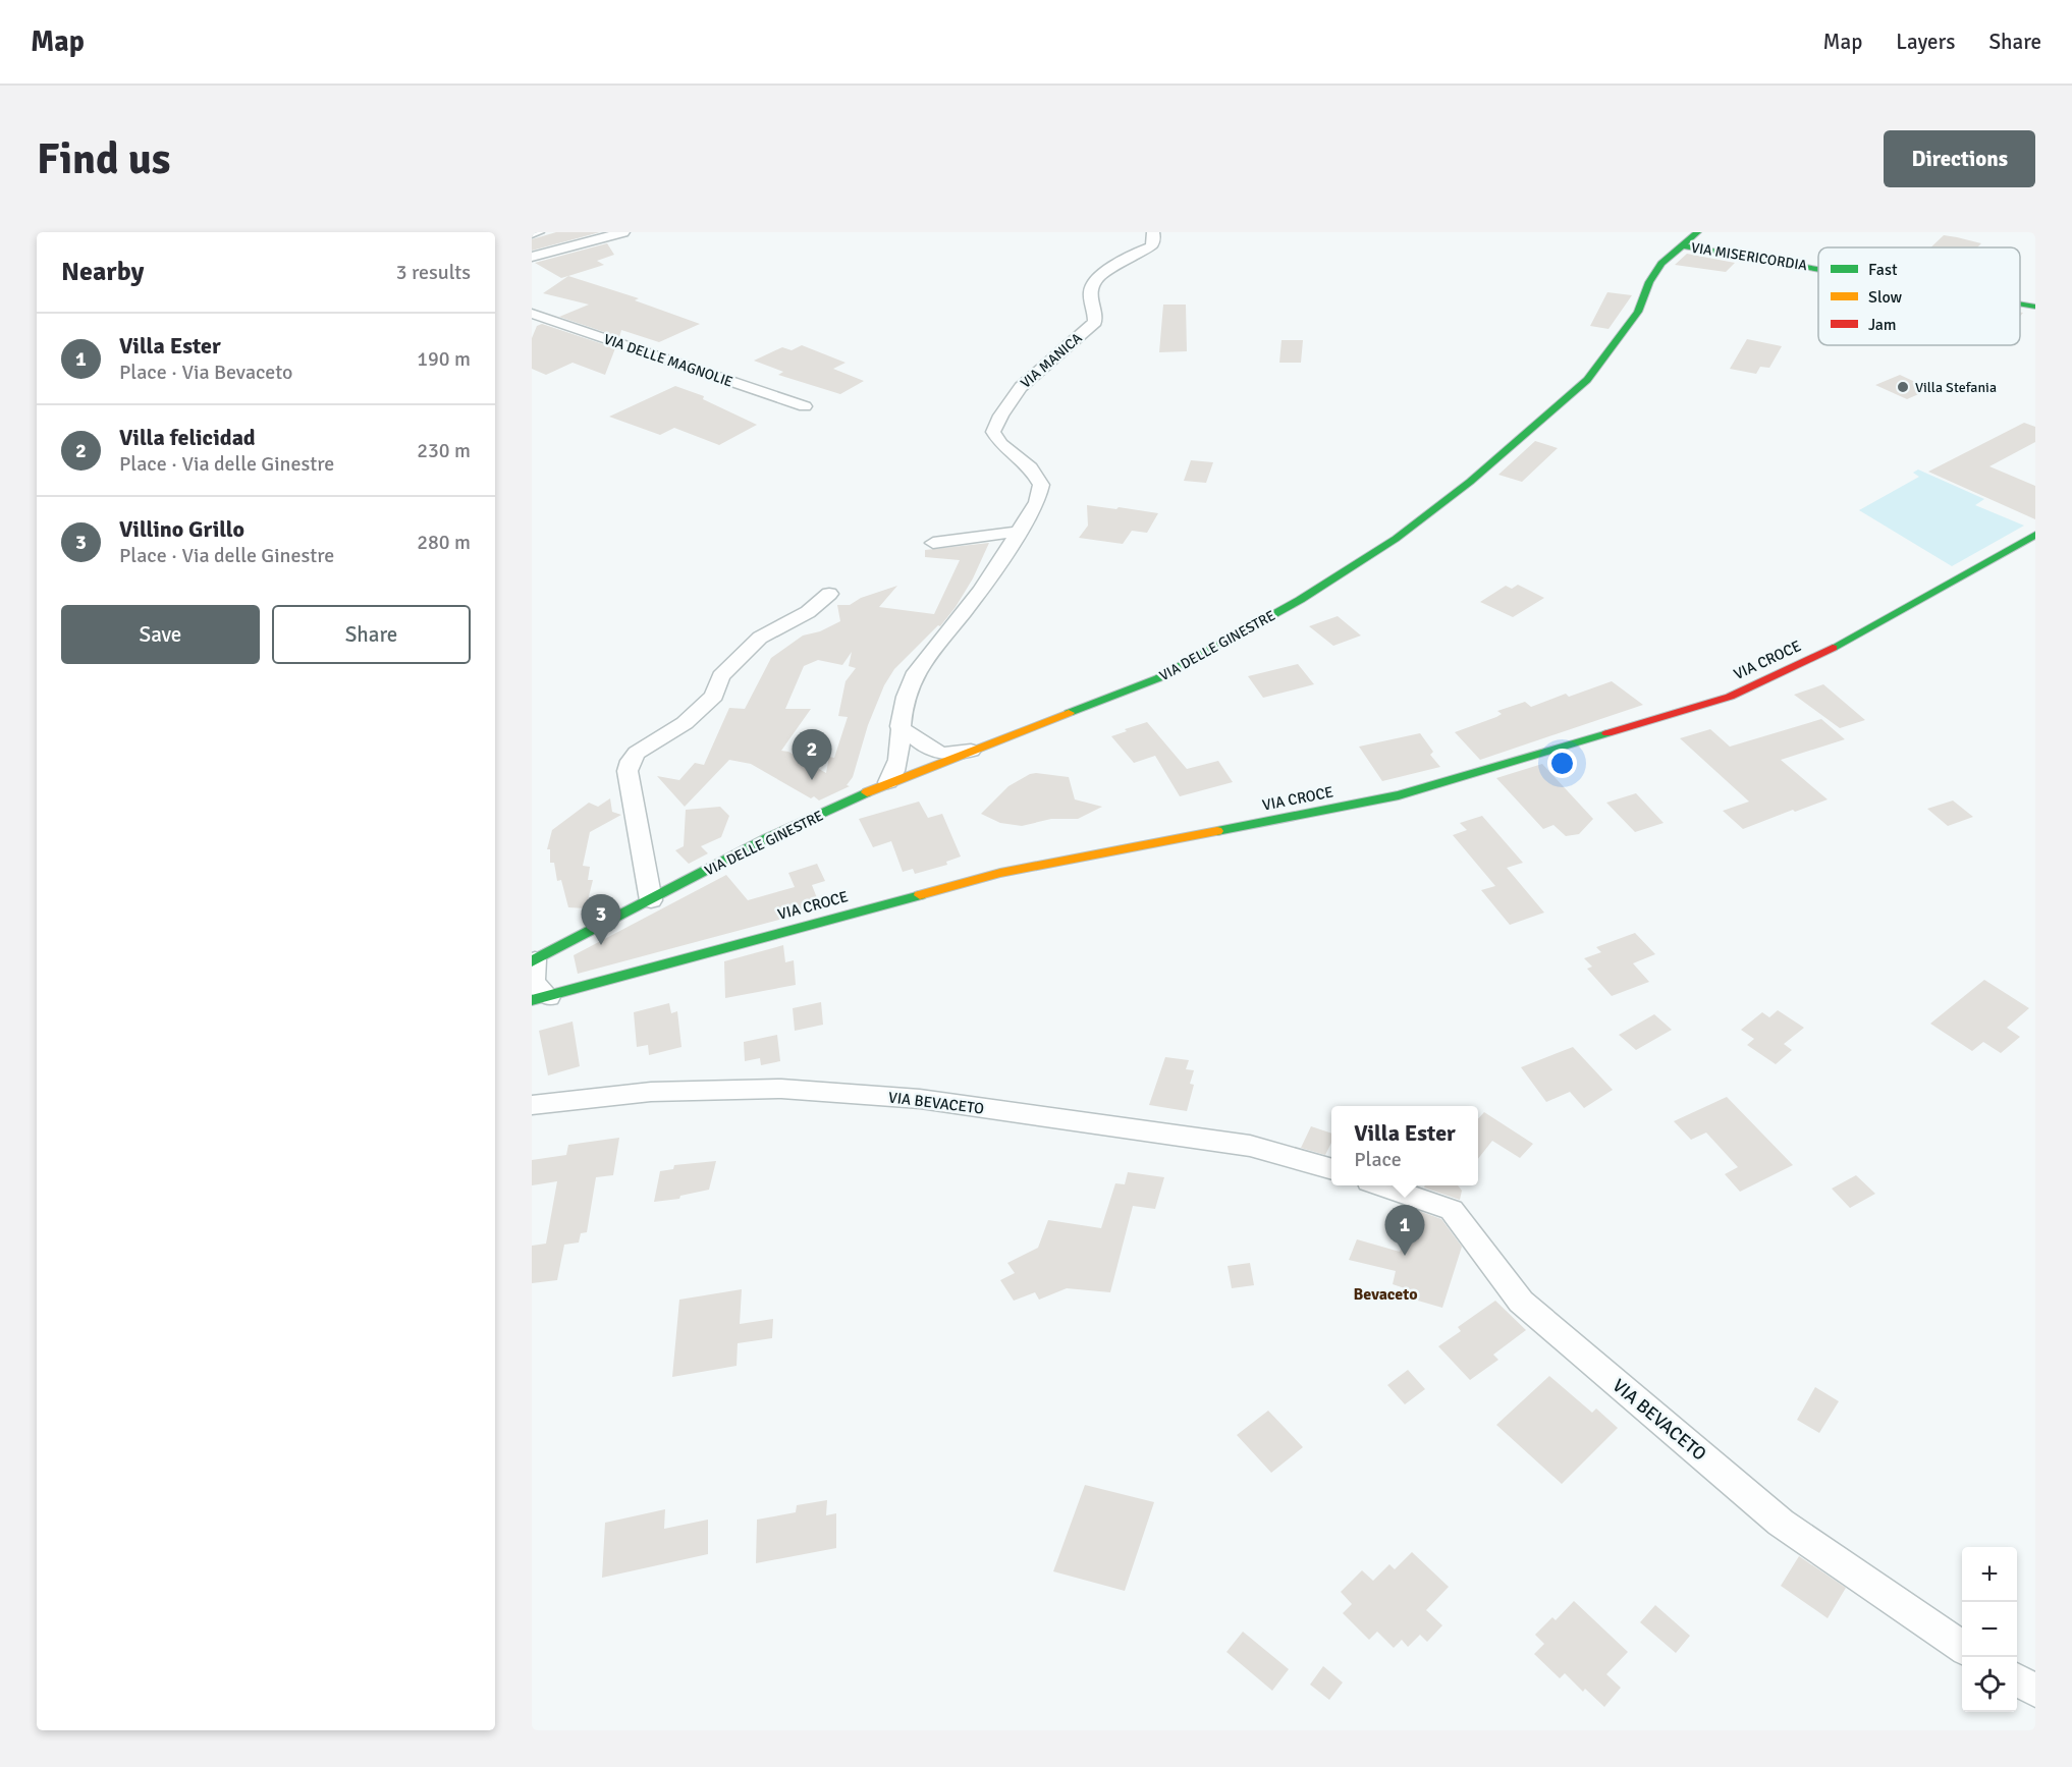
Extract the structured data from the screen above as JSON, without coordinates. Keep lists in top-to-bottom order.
{
  "streets": {
    "street": [
      "VIA MISERICORDIA",
      "VIA DELLE MAGNOLIE",
      "VIA MANICA",
      "VIA DELLE GINESTRE",
      "VIA CROCE",
      "VIA BEVACETO"
    ]
  },
  "crossings": [
    ["VIA MISERICORDIA", "VIA DELLE GINESTRE"],
    ["VIA MANICA", "VIA DELLE GINESTRE"]
  ],
  "districts": ["Bevaceto"],
  "places": ["Villa Stefania"],
  "legend": ["Fast", "Slow", "Jam"],
  "page": {
    "header": "Map",
    "nav": ["Map", "Layers", "Share"],
    "buttons": [
      "Directions",
      ["Save", "Share"]
    ],
    "title": "Find us",
    "heading": ["Nearby", "3 results"],
    "list": [
      {
        "mark": "1",
        "name": "Villa Ester",
        "note": "Place · Via Bevaceto",
        "value": "190 m"
      },
      {
        "mark": "2",
        "name": "Villa felicidad",
        "note": "Place · Via delle Ginestre",
        "value": "230 m"
      },
      {
        "mark": "3",
        "name": "Villino Grillo",
        "note": "Place · Via delle Ginestre",
        "value": "280 m"
      }
    ],
    "pins": ["2", "3", "1"],
    "popup": ["Villa Ester", "Place"],
    "map_buttons": ["+", "−"]
  }
}
